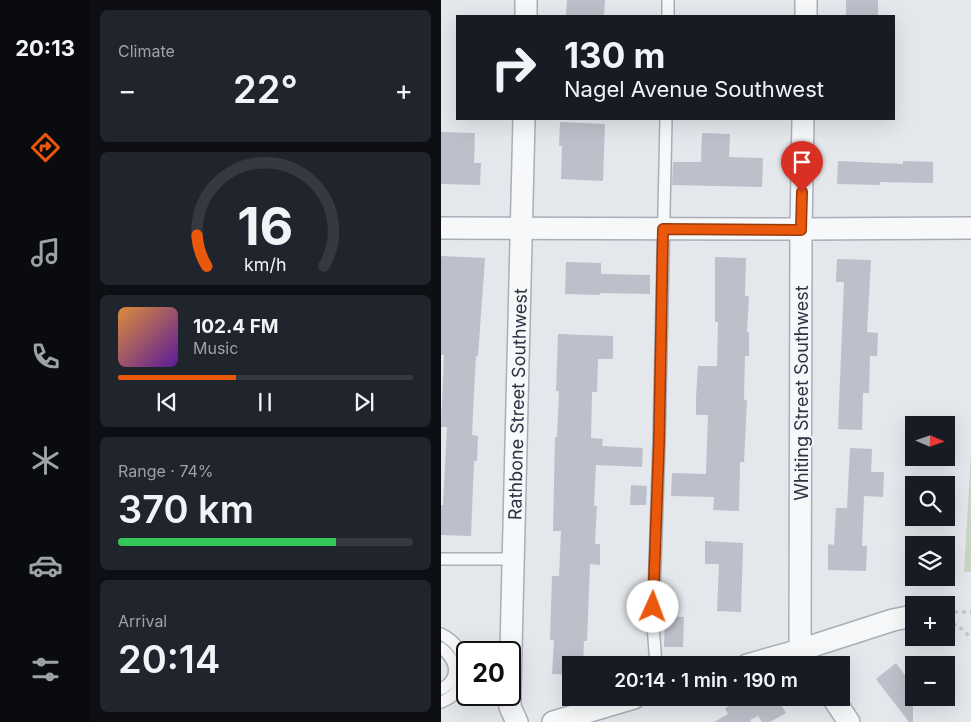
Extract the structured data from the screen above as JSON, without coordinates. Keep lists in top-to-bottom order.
{
  "streets": {
    "street": ["Whiting Street Southwest", "Rathbone Street Southwest"]
  },
  "north": "right",
  "page": {
    "tabs": "20:13",
    "tile": [
      "Climate",
      ["Range · 74%", "370 km"],
      ["Arrival", "20:14"]
    ],
    "turn": ["130 m", "Nagel Avenue Southwest"],
    "heat": ["−", "22°", "+"],
    "song": ["102.4 FM", "Music"],
    "map_buttons": ["+", "−"],
    "limit": "20",
    "trip": "20:14 · 1 min · 190 m",
    "gauge": ["16", "km/h"]
  }
}
